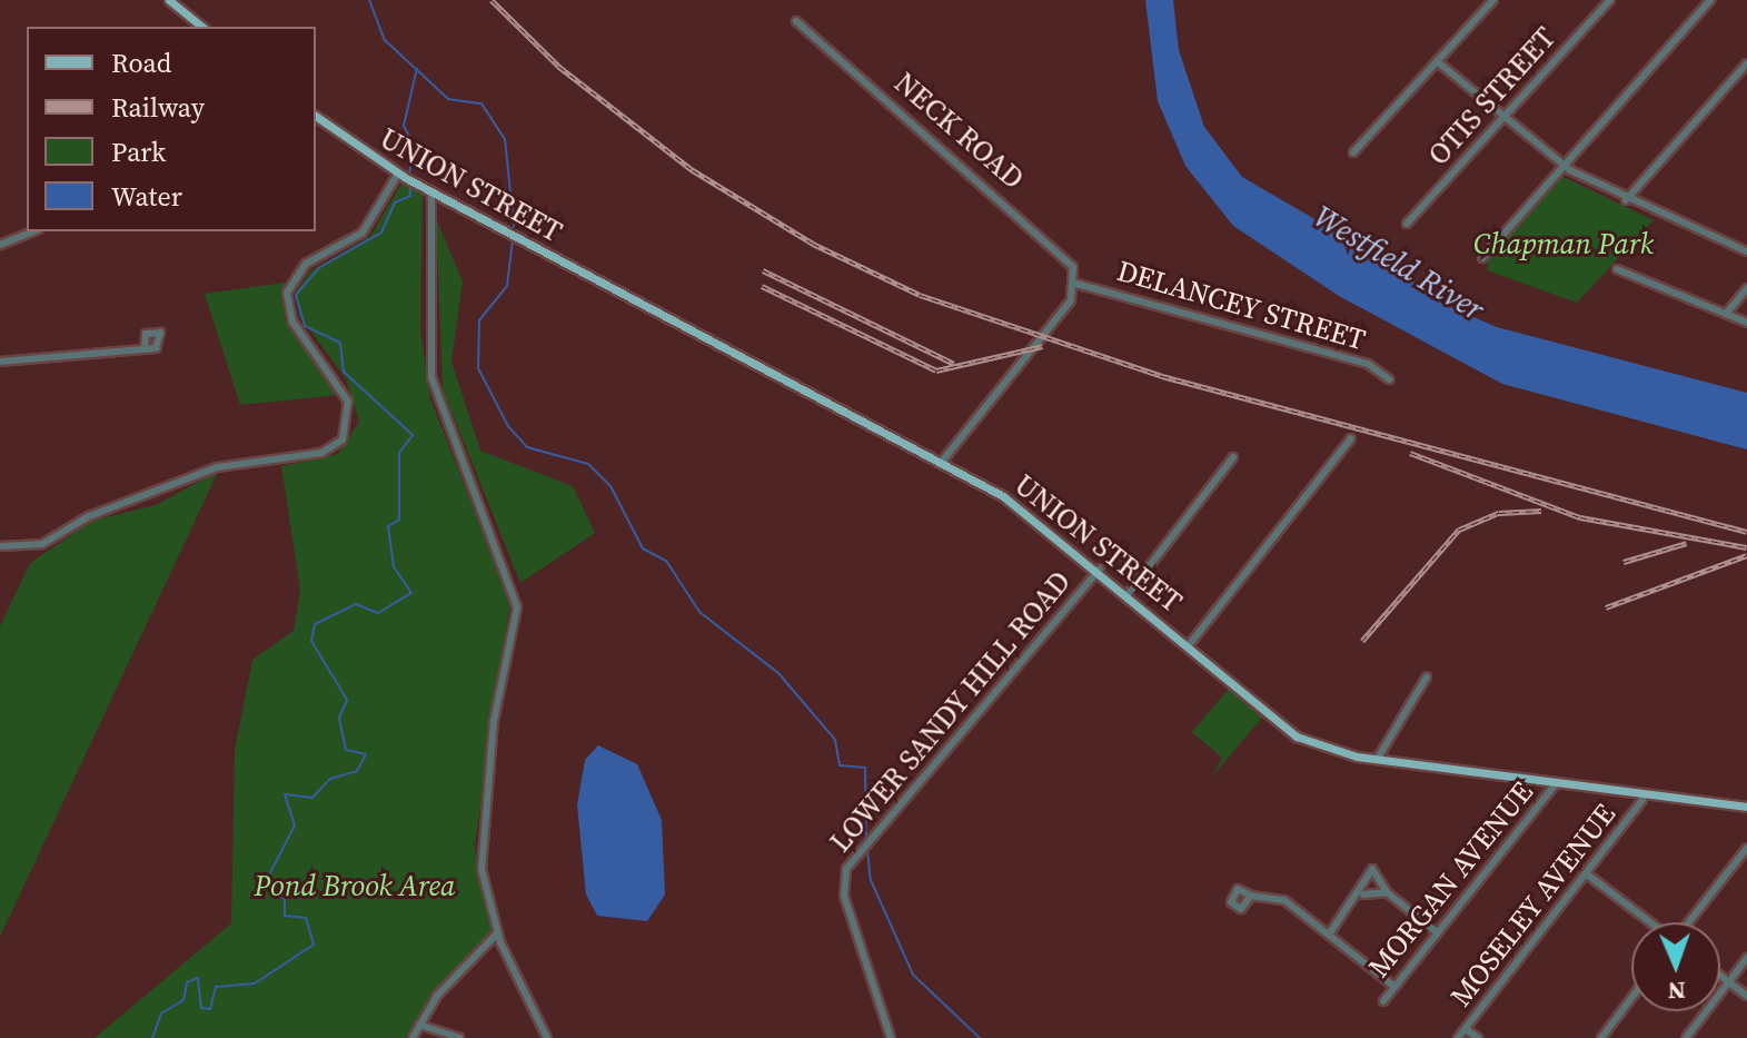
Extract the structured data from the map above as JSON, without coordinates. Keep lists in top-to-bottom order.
{
  "streets": {
    "main road": ["UNION STREET"],
    "street": [
      "OTIS STREET",
      "NECK ROAD",
      "DELANCEY STREET",
      "LOWER SANDY HILL ROAD",
      "MORGAN AVENUE",
      "MOSELEY AVENUE"
    ]
  },
  "crossings": [
    ["NECK ROAD", "DELANCEY STREET"],
    ["UNION STREET", "LOWER SANDY HILL ROAD"],
    ["UNION STREET", "MORGAN AVENUE"],
    ["UNION STREET", "MOSELEY AVENUE"]
  ],
  "water": ["Westfield River"],
  "parks": ["Chapman Park", "Pond Brook Area"],
  "legend": [
    "Road",
    "Railway",
    "Park",
    "Water"
  ],
  "north": "bottom"
}
